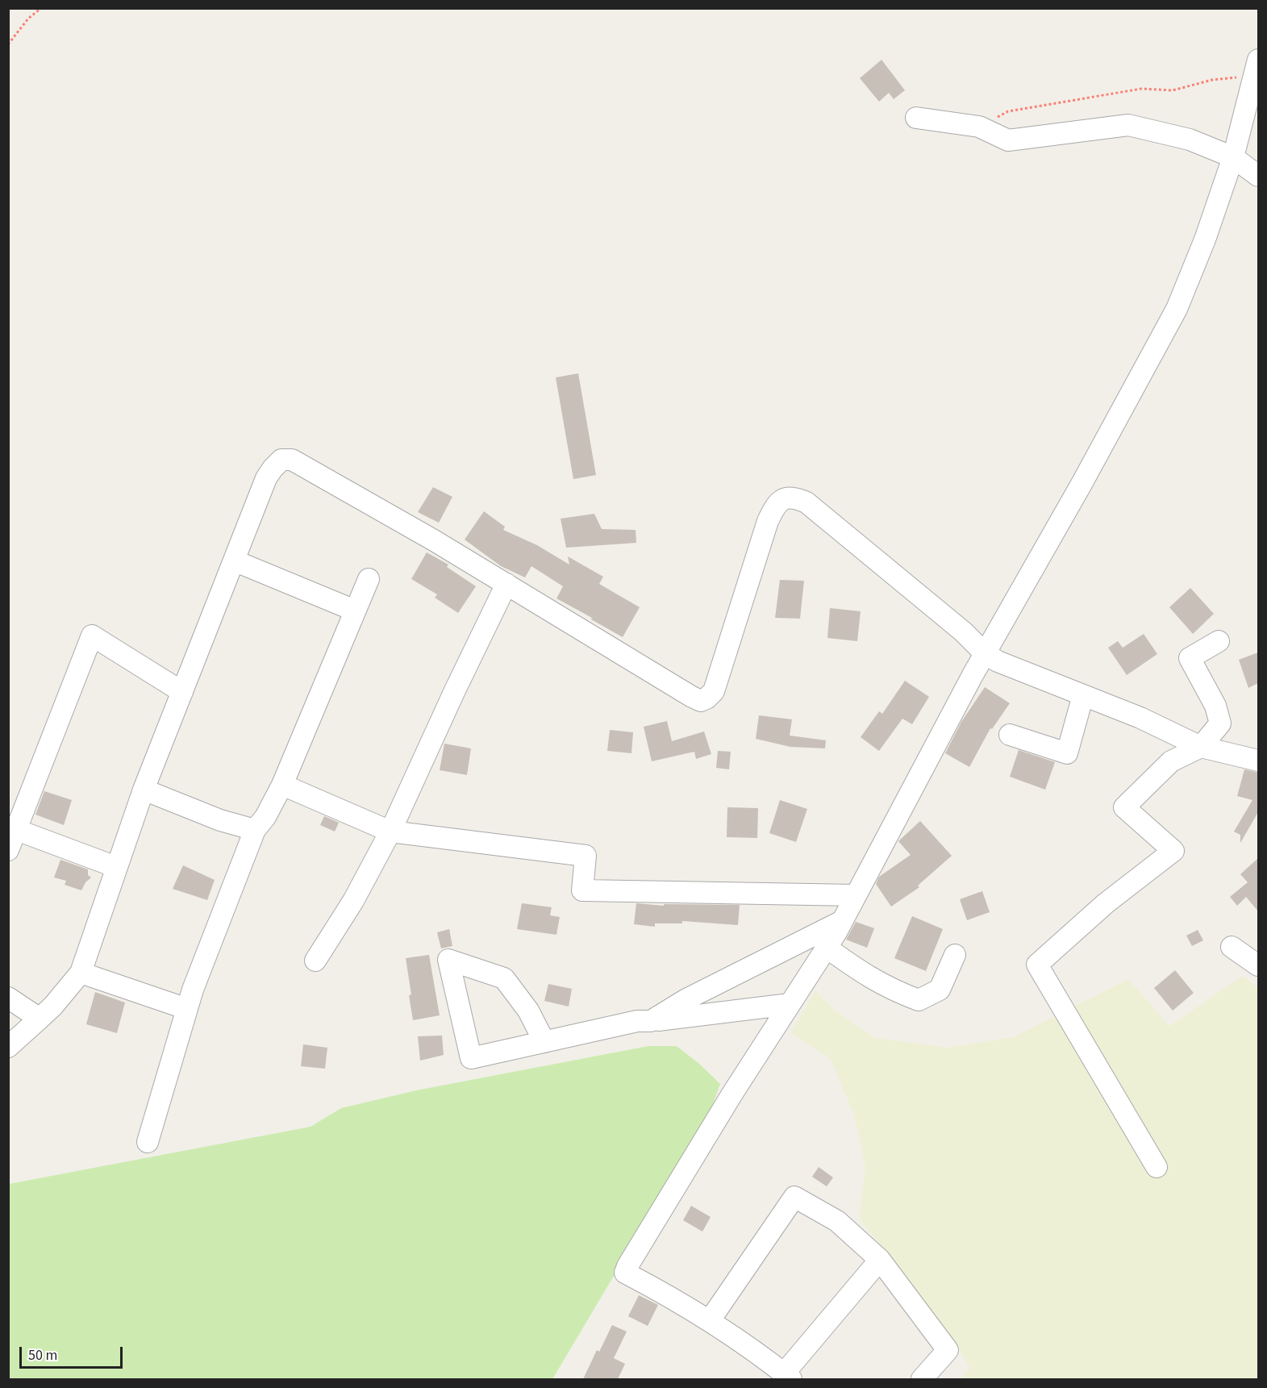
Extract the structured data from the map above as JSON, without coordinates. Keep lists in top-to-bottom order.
{
  "scale_bar": "50 m"
}
